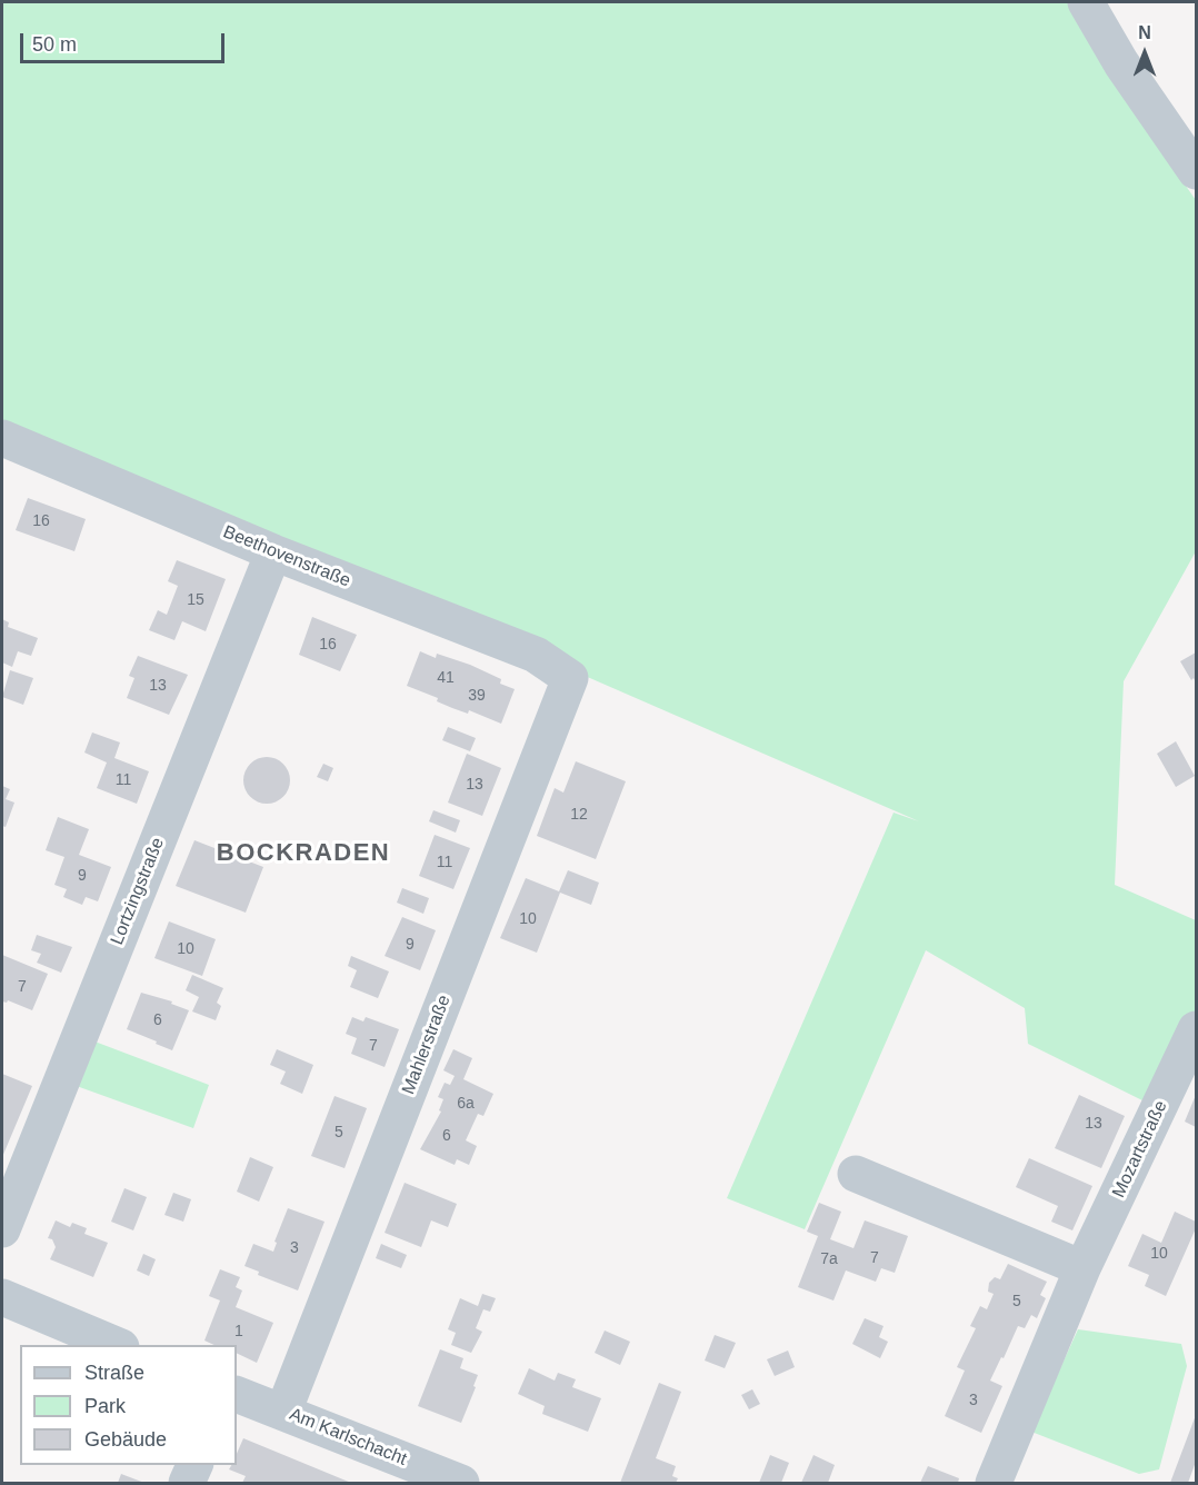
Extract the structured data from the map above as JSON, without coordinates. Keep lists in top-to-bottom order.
{
  "streets": {
    "street": [
      "Beethovenstraße",
      "Lortzingstraße",
      "Mahlerstraße",
      "Mozartstraße",
      "Am Karlschacht"
    ]
  },
  "crossings": [
    ["Beethovenstraße", "Lortzingstraße"],
    ["Beethovenstraße", "Mahlerstraße"],
    ["Mahlerstraße", "Am Karlschacht"]
  ],
  "districts": ["BOCKRADEN"],
  "house_numbers": [
    "16",
    "15",
    "16",
    "41",
    "13",
    "39",
    "11",
    "13",
    "12",
    "11",
    "9",
    "10",
    "9",
    "10",
    "7",
    "6",
    "7",
    "6a",
    "13",
    "5",
    "6",
    "3",
    "10",
    "7",
    "7a",
    "5",
    "1",
    "3"
  ],
  "legend": ["Straße", "Park", "Gebäude"],
  "scale_bar": "50 m",
  "north": "top"
}
